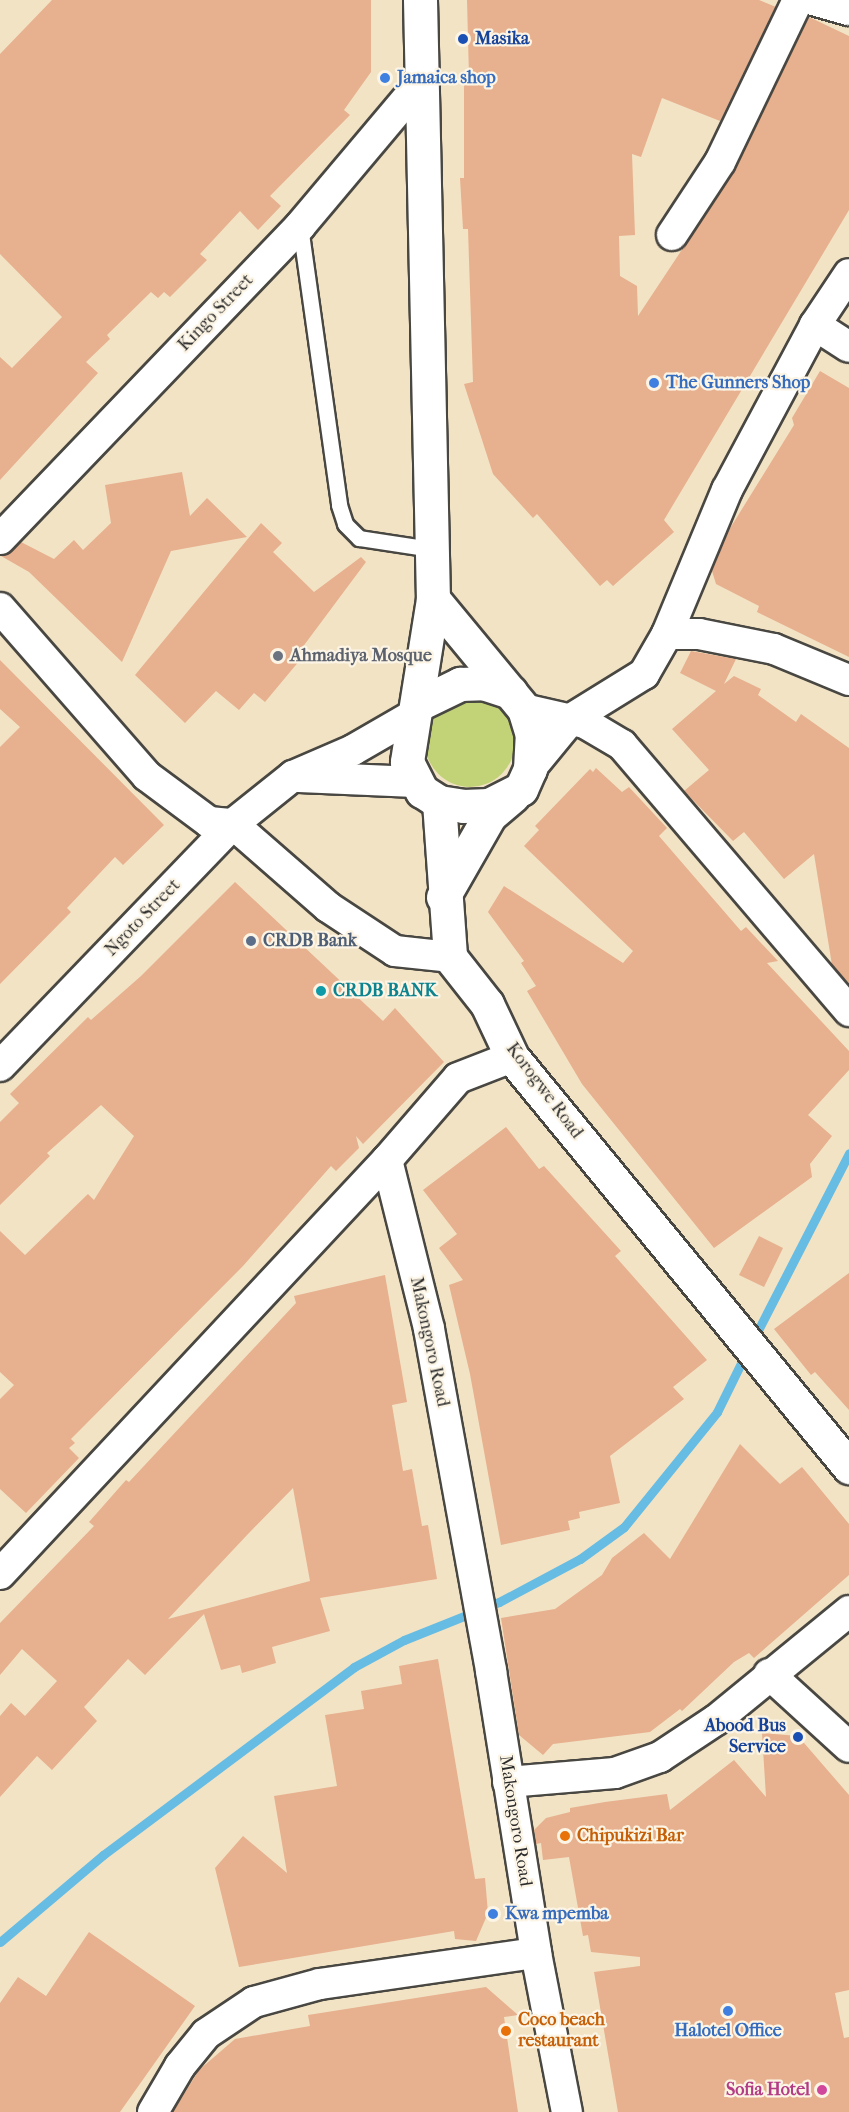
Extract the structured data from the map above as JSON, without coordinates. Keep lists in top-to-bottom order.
{
  "streets": {
    "main road": ["Korogwe Road"],
    "street": ["Kingo Street", "Ngoto Street", "Makongoro Road"]
  },
  "places": [
    "Masika",
    "Jamaica shop",
    "The Gunners Shop",
    "Ahmadiya Mosque",
    "CRDB Bank",
    "CRDB BANK",
    "Abood Bus Service",
    "Chipukizi Bar",
    "Kwa mpemba",
    "Halotel Office",
    "Coco beach restaurant",
    "Sofia Hotel"
  ]
}
